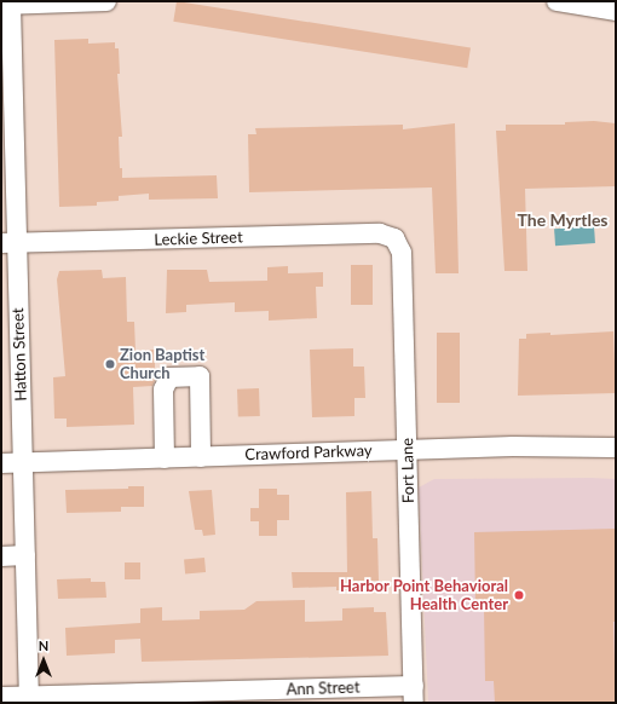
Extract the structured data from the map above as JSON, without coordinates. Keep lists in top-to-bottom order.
{
  "streets": {
    "street": [
      "Leckie Street",
      "Hatton Street",
      "Crawford Parkway",
      "Fort Lane",
      "Ann Street"
    ]
  },
  "crossings": [
    ["Leckie Street", "Hatton Street"],
    ["Leckie Street", "Fort Lane"],
    ["Hatton Street", "Crawford Parkway"],
    ["Hatton Street", "Ann Street"],
    ["Crawford Parkway", "Fort Lane"],
    ["Fort Lane", "Ann Street"]
  ],
  "districts": ["The Myrtles"],
  "places": ["Zion Baptist Church", "Harbor Point Behavioral Health Center"],
  "north": "top"
}
